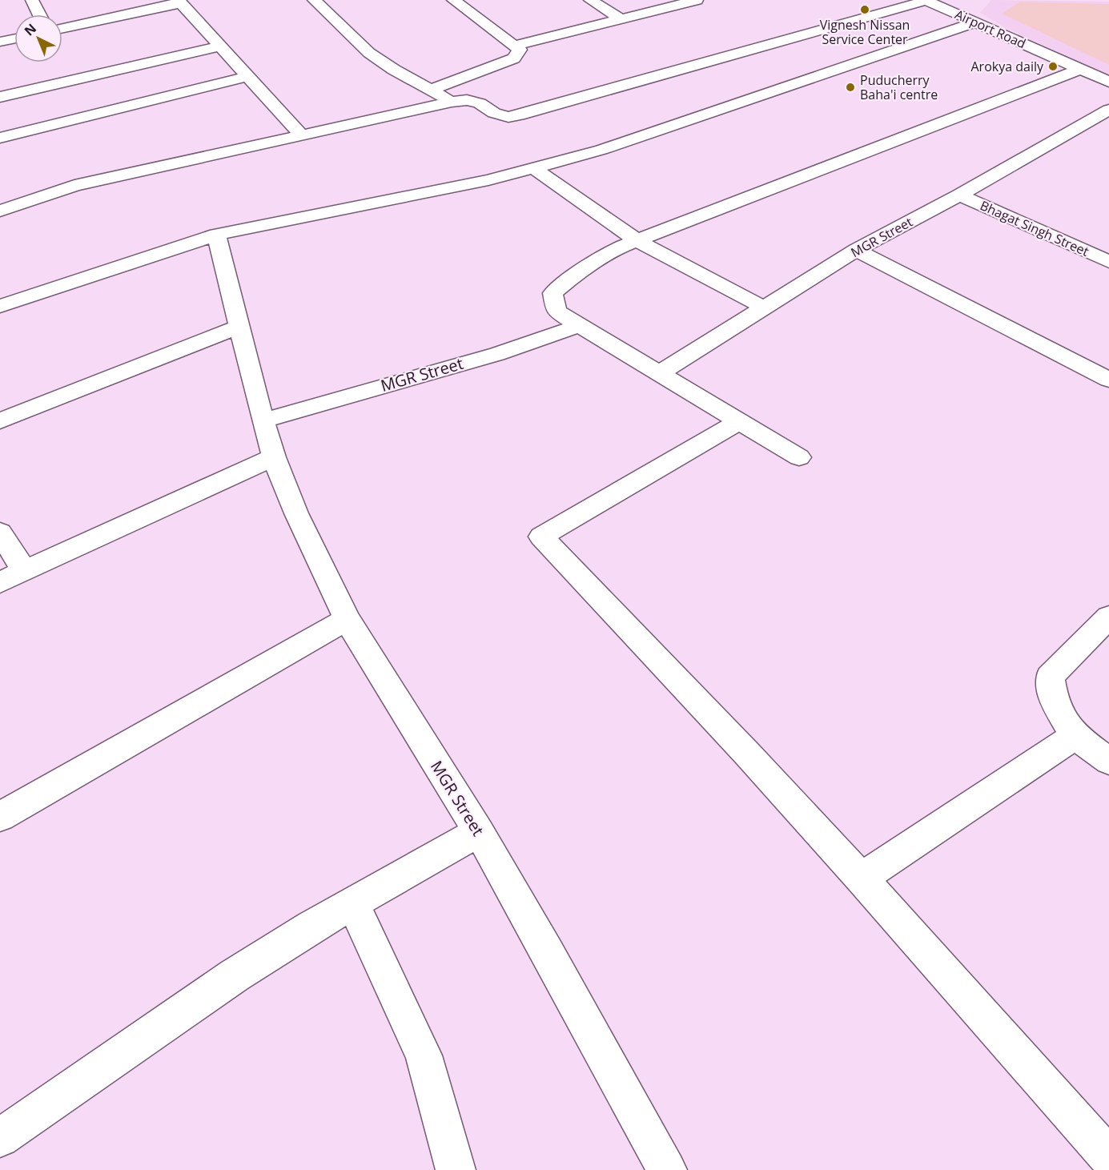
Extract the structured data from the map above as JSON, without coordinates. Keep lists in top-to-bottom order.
{
  "streets": {
    "street": ["Airport Road", "Bhagat Singh Street", "MGR Street"]
  },
  "crossings": [
    ["Bhagat Singh Street", "MGR Street"]
  ],
  "places": ["Vignesh Nissan Service Center", "Arokya daily", "Puducherry Baha'i centre"],
  "north": "top left"
}
